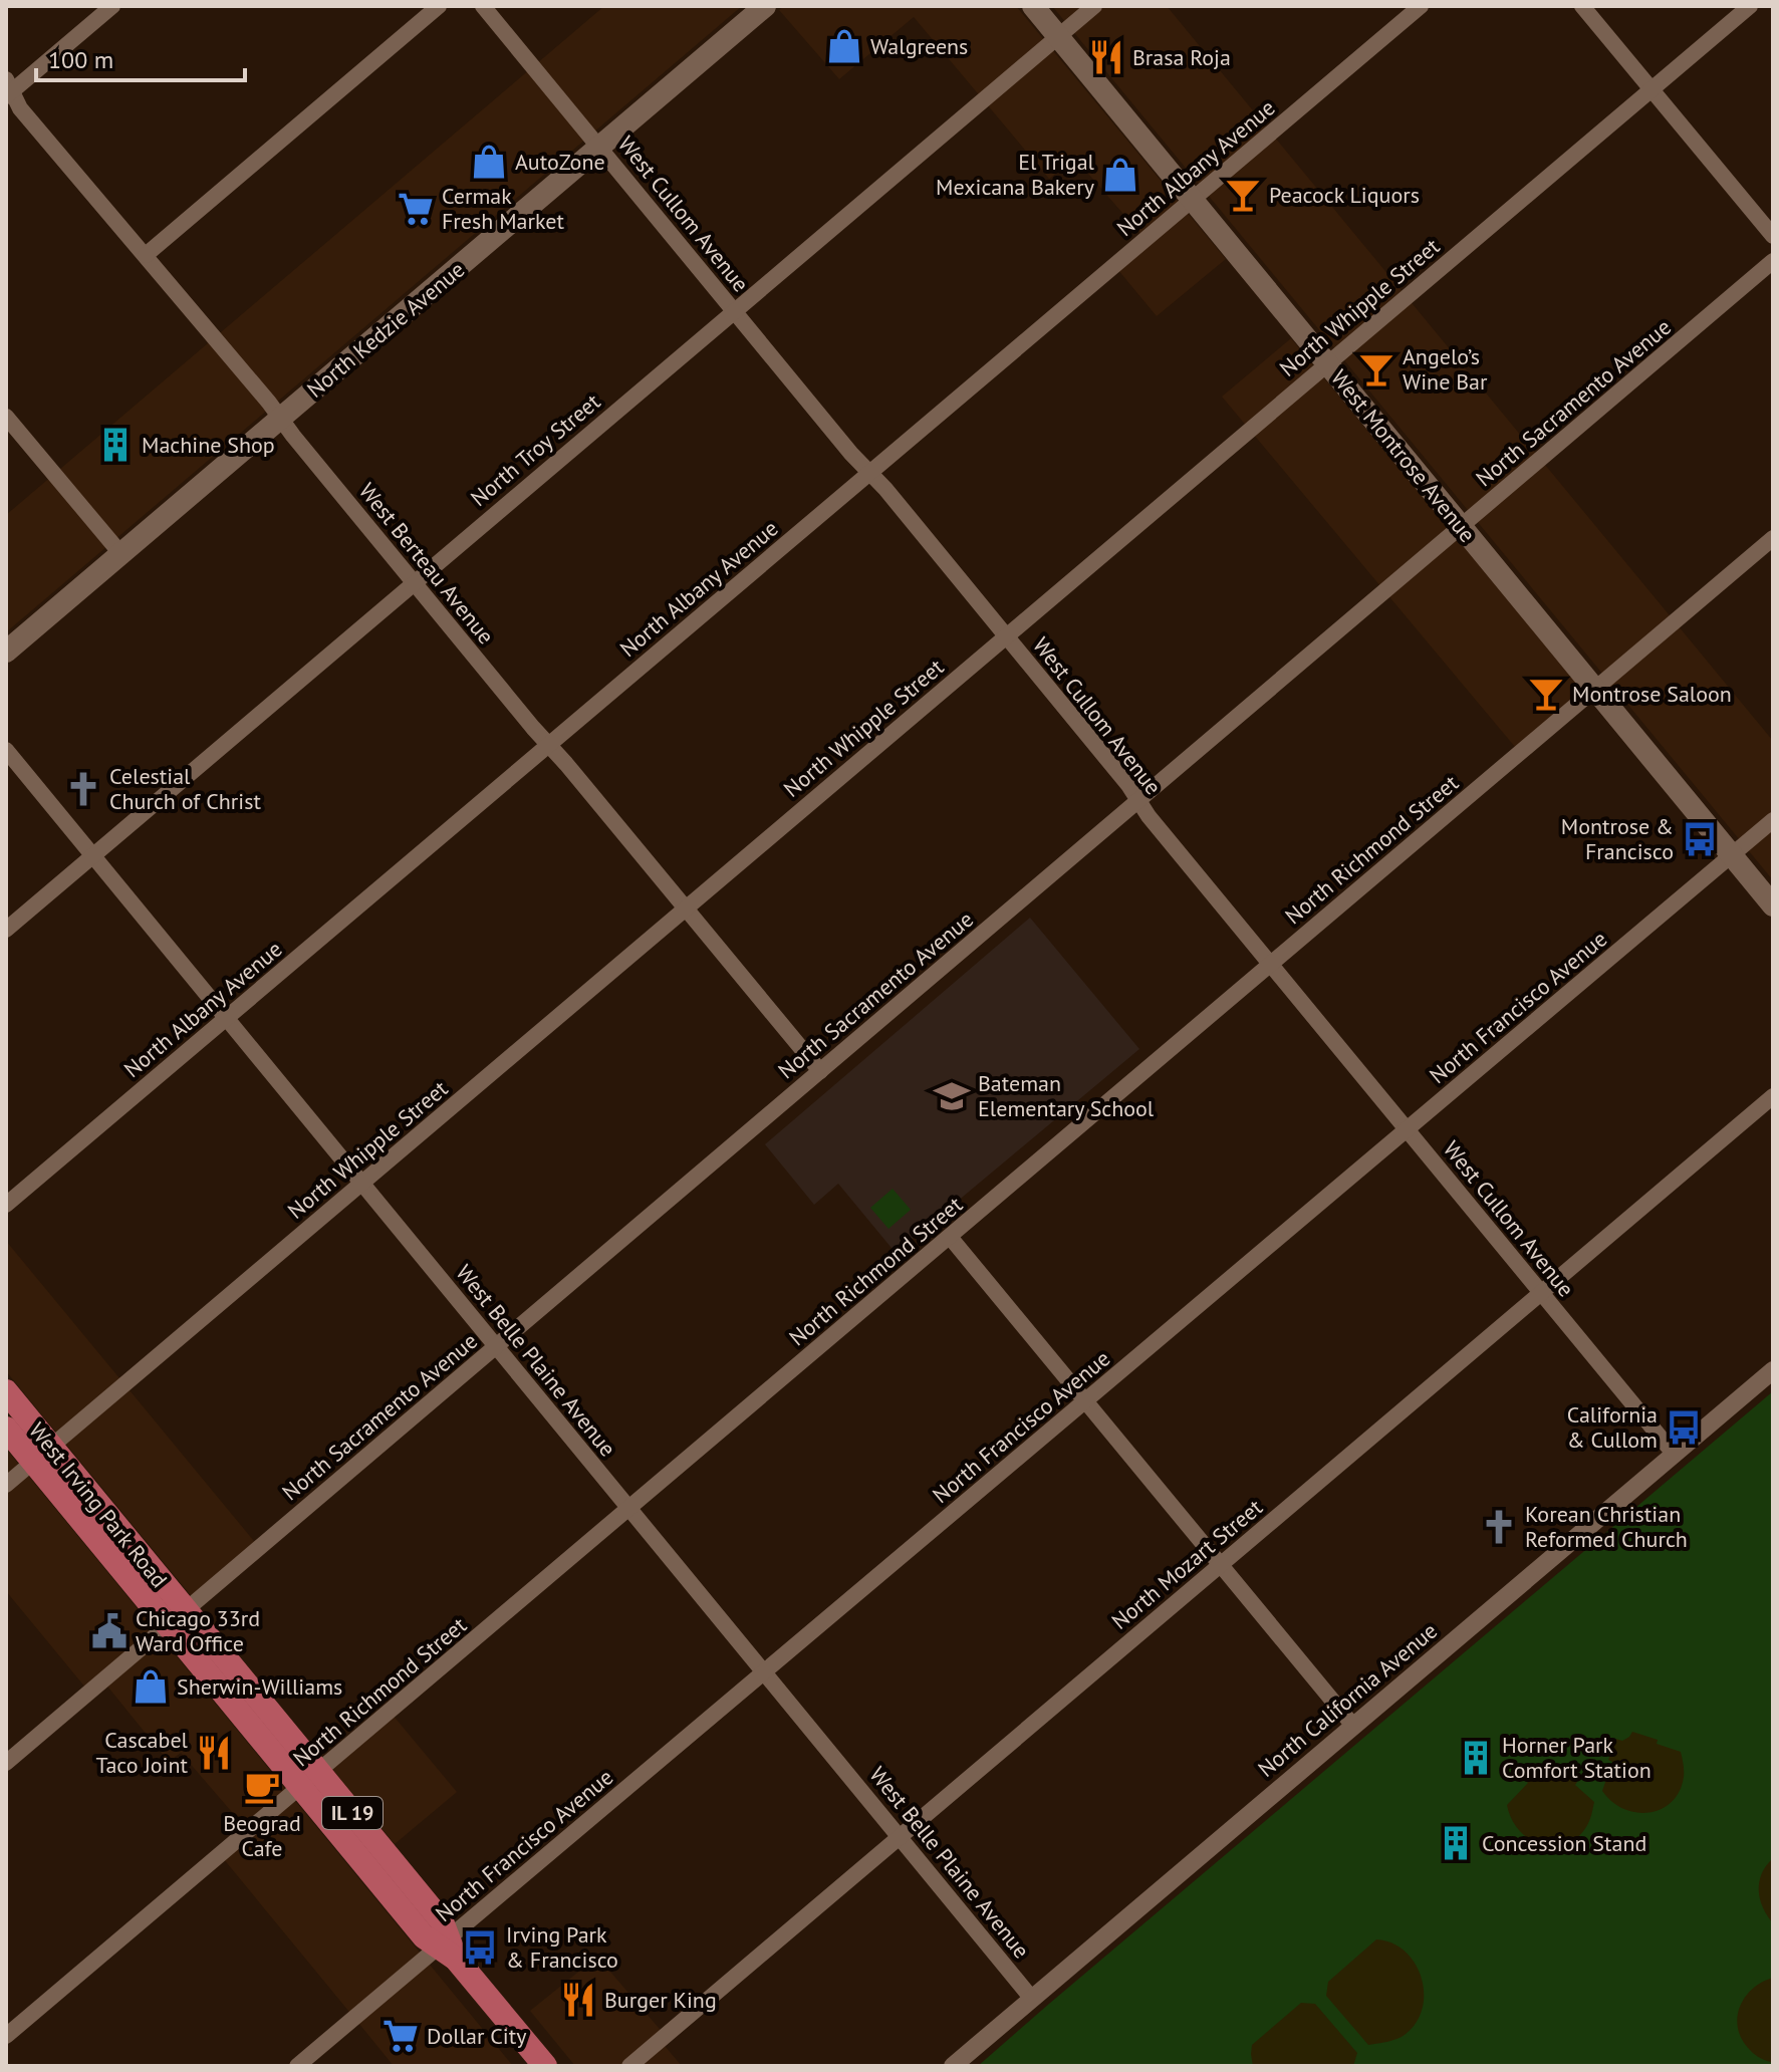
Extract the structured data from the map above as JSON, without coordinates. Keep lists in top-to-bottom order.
{
  "streets": {
    "main road": [
      "North Kedzie Avenue",
      "West Montrose Avenue",
      "West Irving Park Road",
      "IL 19"
    ],
    "street": [
      "North Albany Avenue",
      "West Cullom Avenue",
      "North Whipple Street",
      "North Sacramento Avenue",
      "North Troy Street",
      "West Berteau Avenue",
      "North Richmond Street",
      "North Francisco Avenue",
      "West Belle Plaine Avenue",
      "North Mozart Street",
      "North California Avenue"
    ]
  },
  "crossings": [
    ["North Albany Avenue", "West Cullom Avenue"],
    ["North Albany Avenue", "West Montrose Avenue"],
    ["North Albany Avenue", "West Berteau Avenue"],
    ["North Albany Avenue", "West Belle Plaine Avenue"],
    ["West Cullom Avenue", "North Whipple Street"],
    ["West Cullom Avenue", "North Kedzie Avenue"],
    ["West Cullom Avenue", "North Sacramento Avenue"],
    ["West Cullom Avenue", "North Troy Street"],
    ["West Cullom Avenue", "North Richmond Street"],
    ["West Cullom Avenue", "North Francisco Avenue"],
    ["West Cullom Avenue", "North Mozart Street"],
    ["West Cullom Avenue", "North California Avenue"],
    ["North Whipple Street", "West Montrose Avenue"],
    ["North Whipple Street", "West Berteau Avenue"],
    ["North Whipple Street", "West Belle Plaine Avenue"],
    ["North Whipple Street", "West Irving Park Road"],
    ["North Kedzie Avenue", "West Berteau Avenue"],
    ["North Sacramento Avenue", "West Montrose Avenue"],
    ["North Sacramento Avenue", "West Berteau Avenue"],
    ["North Sacramento Avenue", "West Belle Plaine Avenue"],
    ["North Sacramento Avenue", "West Irving Park Road"],
    ["North Troy Street", "West Montrose Avenue"],
    ["North Troy Street", "West Berteau Avenue"],
    ["North Troy Street", "West Belle Plaine Avenue"],
    ["West Montrose Avenue", "North Richmond Street"],
    ["West Montrose Avenue", "North Francisco Avenue"],
    ["North Richmond Street", "West Belle Plaine Avenue"],
    ["North Richmond Street", "West Irving Park Road"],
    ["North Francisco Avenue", "West Belle Plaine Avenue"],
    ["North Francisco Avenue", "West Irving Park Road"],
    ["West Belle Plaine Avenue", "North Mozart Street"],
    ["West Belle Plaine Avenue", "North California Avenue"]
  ],
  "places": {
    "shop": [
      "Walgreens",
      "AutoZone",
      "El Trigal Mexicana Bakery",
      "Sherwin-Williams"
    ],
    "restaurant": ["Brasa Roja", "Cascabel Taco Joint", "Burger King"],
    "bar": ["Peacock Liquors", "Angelo’s Wine Bar", "Montrose Saloon"],
    "supermarket": ["Cermak Fresh Market", "Dollar City"],
    "building": ["Machine Shop", "Horner Park Comfort Station", "Concession Stand"],
    "church": ["Celestial Church of Christ", "Korean Christian Reformed Church"],
    "bus stop": ["Montrose & Francisco", "California & Cullom", "Irving Park & Francisco"],
    "school or university": ["Bateman Elementary School"],
    "public building": ["Chicago 33rd Ward Office"],
    "cafe": ["Beograd Cafe"]
  },
  "scale_bar": "100 m"
}
